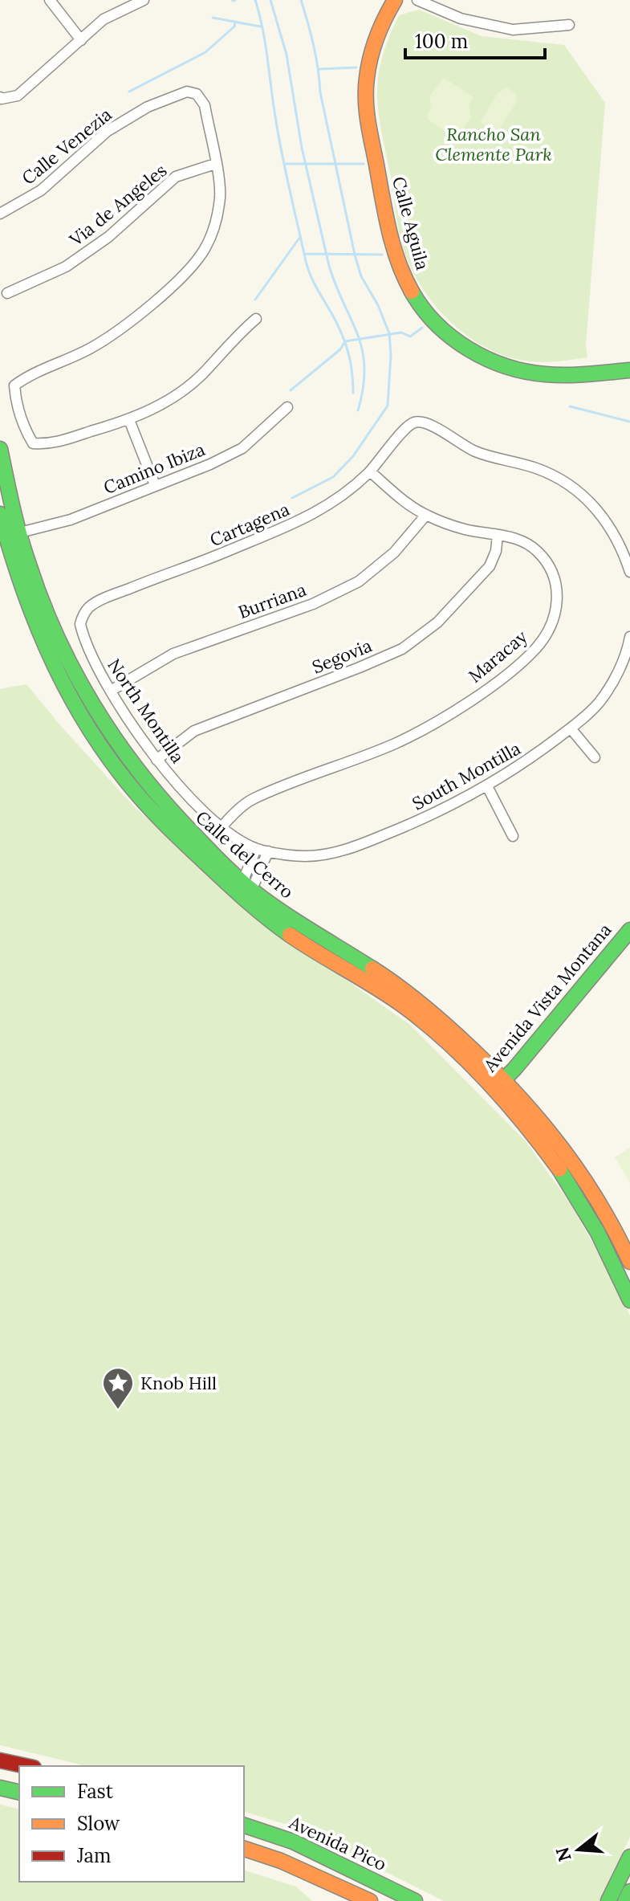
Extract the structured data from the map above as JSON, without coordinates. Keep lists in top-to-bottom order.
{
  "streets": {
    "main road": [
      "Calle Aguila",
      "Calle del Cerro",
      "Avenida Vista Montana",
      "Avenida Pico"
    ],
    "street": [
      "Calle Venezia",
      "Via de Angeles",
      "Camino Ibiza",
      "Cartagena",
      "Burriana",
      "Segovia",
      "Maracay",
      "North Montilla",
      "South Montilla"
    ]
  },
  "crossings": [
    ["Calle Venezia", "Via de Angeles"],
    ["Camino Ibiza", "Calle del Cerro"],
    ["Cartagena", "Maracay"],
    ["Cartagena", "North Montilla"],
    ["Burriana", "Maracay"],
    ["Burriana", "North Montilla"],
    ["Segovia", "Maracay"],
    ["Segovia", "North Montilla"],
    ["Maracay", "North Montilla"],
    ["North Montilla", "South Montilla"],
    ["Calle del Cerro", "Avenida Vista Montana"]
  ],
  "parks": ["Rancho San Clemente Park"],
  "places": {
    "place": ["Knob Hill"]
  },
  "legend": ["Fast", "Slow", "Jam"],
  "scale_bar": "100 m",
  "north": "left"
}
